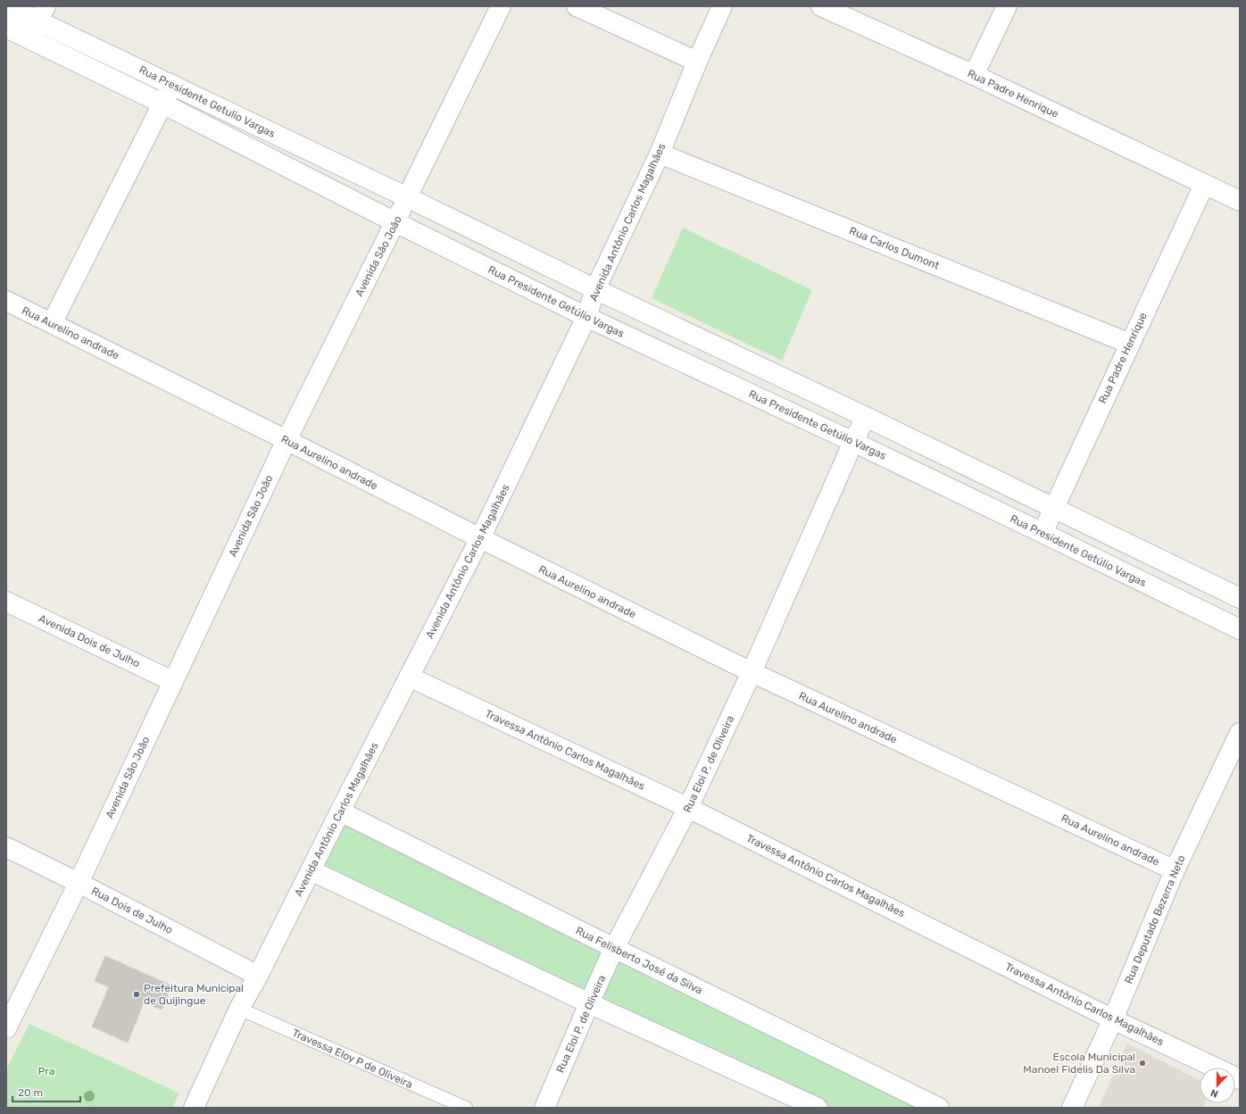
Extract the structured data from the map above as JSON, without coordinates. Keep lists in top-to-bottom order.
{
  "streets": {
    "street": [
      "Rua Padre Henrique",
      "Rua Presidente Getulio Vargas",
      "Avenida Antônio Carlos Magalhães",
      "Rua Carlos Dumont",
      "Avenida São João",
      "Rua Presidente Getúlio Vargas",
      "Rua Aurelino andrade",
      "Avenida Dois de Julho",
      "Travessa Antônio Carlos Magalhães",
      "Rua Eloi P. de Oliveira",
      "Rua Dois de Julho",
      "Rua Deputado Bezerra Neto",
      "Rua Felisberto José da Silva"
    ],
    "lane": ["Travessa Eloy P de Oliveira"]
  },
  "crossings": [
    ["Rua Padre Henrique", "Rua Carlos Dumont"],
    ["Rua Padre Henrique", "Rua Presidente Getúlio Vargas"],
    ["Rua Presidente Getulio Vargas", "Avenida São João"],
    ["Rua Presidente Getulio Vargas", "Rua Presidente Getúlio Vargas"],
    ["Avenida Antônio Carlos Magalhães", "Rua Carlos Dumont"],
    ["Avenida Antônio Carlos Magalhães", "Rua Presidente Getúlio Vargas"],
    ["Avenida Antônio Carlos Magalhães", "Rua Aurelino andrade"],
    ["Avenida Antônio Carlos Magalhães", "Travessa Antônio Carlos Magalhães"],
    ["Avenida Antônio Carlos Magalhães", "Rua Dois de Julho"],
    ["Avenida Antônio Carlos Magalhães", "Rua Felisberto José da Silva"],
    ["Avenida Antônio Carlos Magalhães", "Travessa Eloy P de Oliveira"],
    ["Avenida São João", "Rua Presidente Getúlio Vargas"],
    ["Avenida São João", "Rua Aurelino andrade"],
    ["Avenida São João", "Avenida Dois de Julho"],
    ["Avenida São João", "Rua Dois de Julho"],
    ["Rua Presidente Getúlio Vargas", "Rua Eloi P. de Oliveira"],
    ["Rua Aurelino andrade", "Rua Eloi P. de Oliveira"],
    ["Rua Aurelino andrade", "Rua Deputado Bezerra Neto"],
    ["Travessa Antônio Carlos Magalhães", "Rua Eloi P. de Oliveira"],
    ["Travessa Antônio Carlos Magalhães", "Rua Deputado Bezerra Neto"],
    ["Rua Eloi P. de Oliveira", "Rua Felisberto José da Silva"]
  ],
  "parks": ["Pra"],
  "places": ["Prefeitura Municipal de Quijingue", "Escola Municipal Manoel Fidelis Da Silva"],
  "scale_bar": "20 m",
  "north": "bottom"
}
